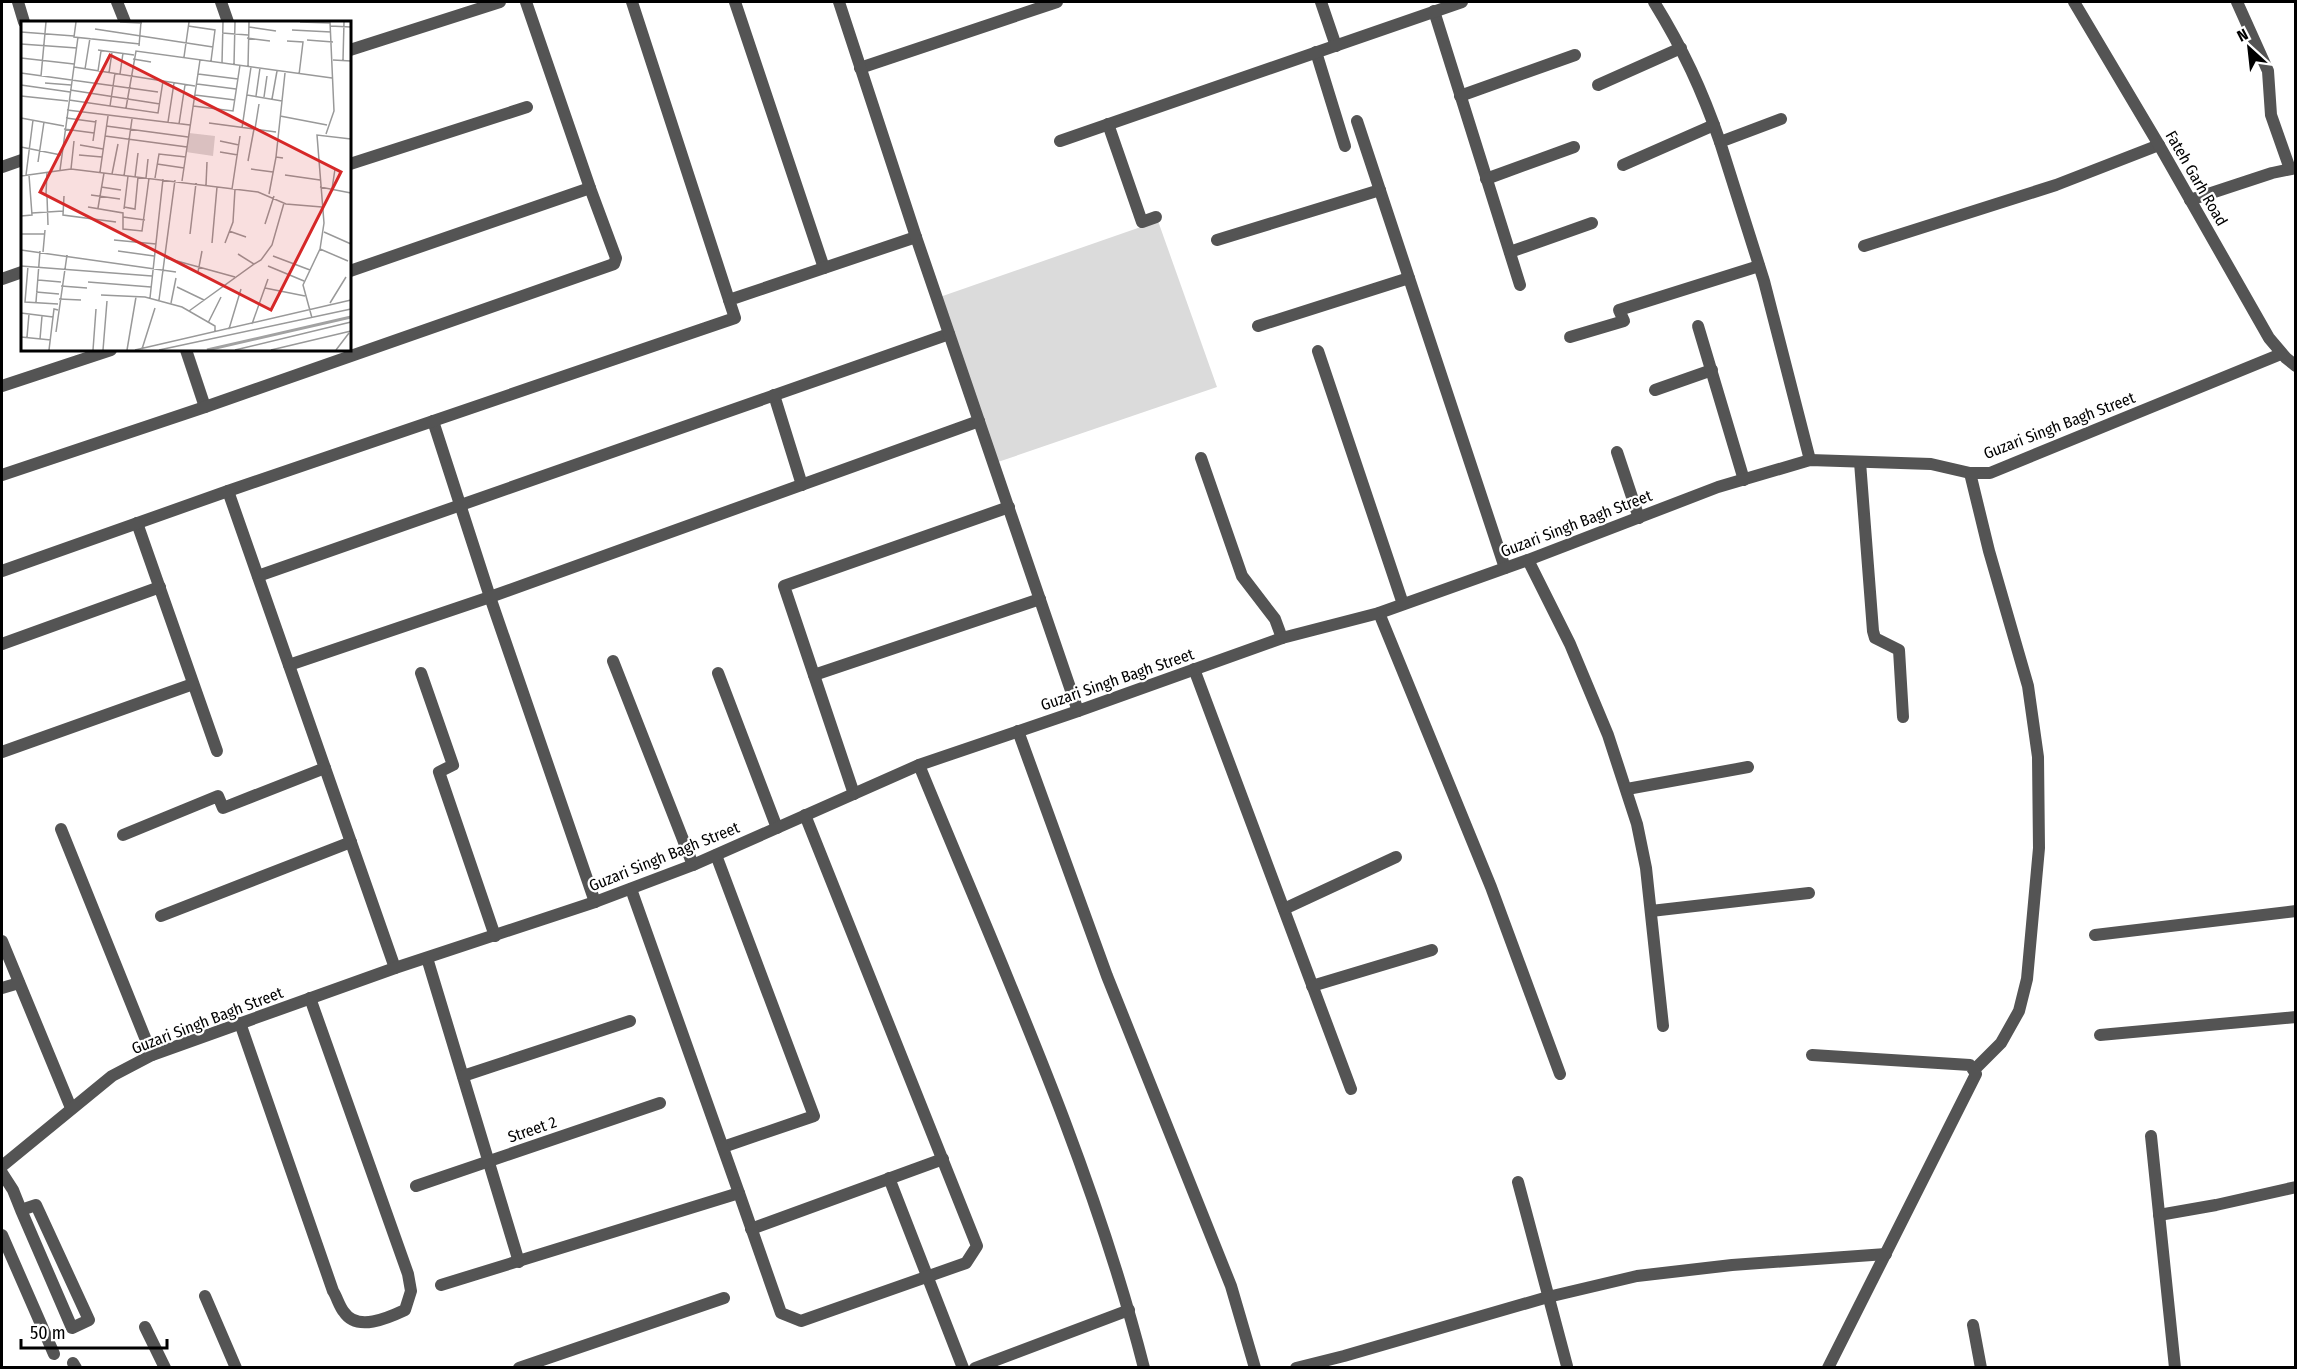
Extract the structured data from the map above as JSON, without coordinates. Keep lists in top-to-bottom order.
{
  "streets": {
    "street": ["Fateh Garh Road", "Guzari Singh Bagh Street", "Street 2"]
  },
  "crossings": [
    ["Fateh Garh Road", "Guzari Singh Bagh Street"]
  ],
  "scale_bar": "50 m",
  "north": "top left"
}
